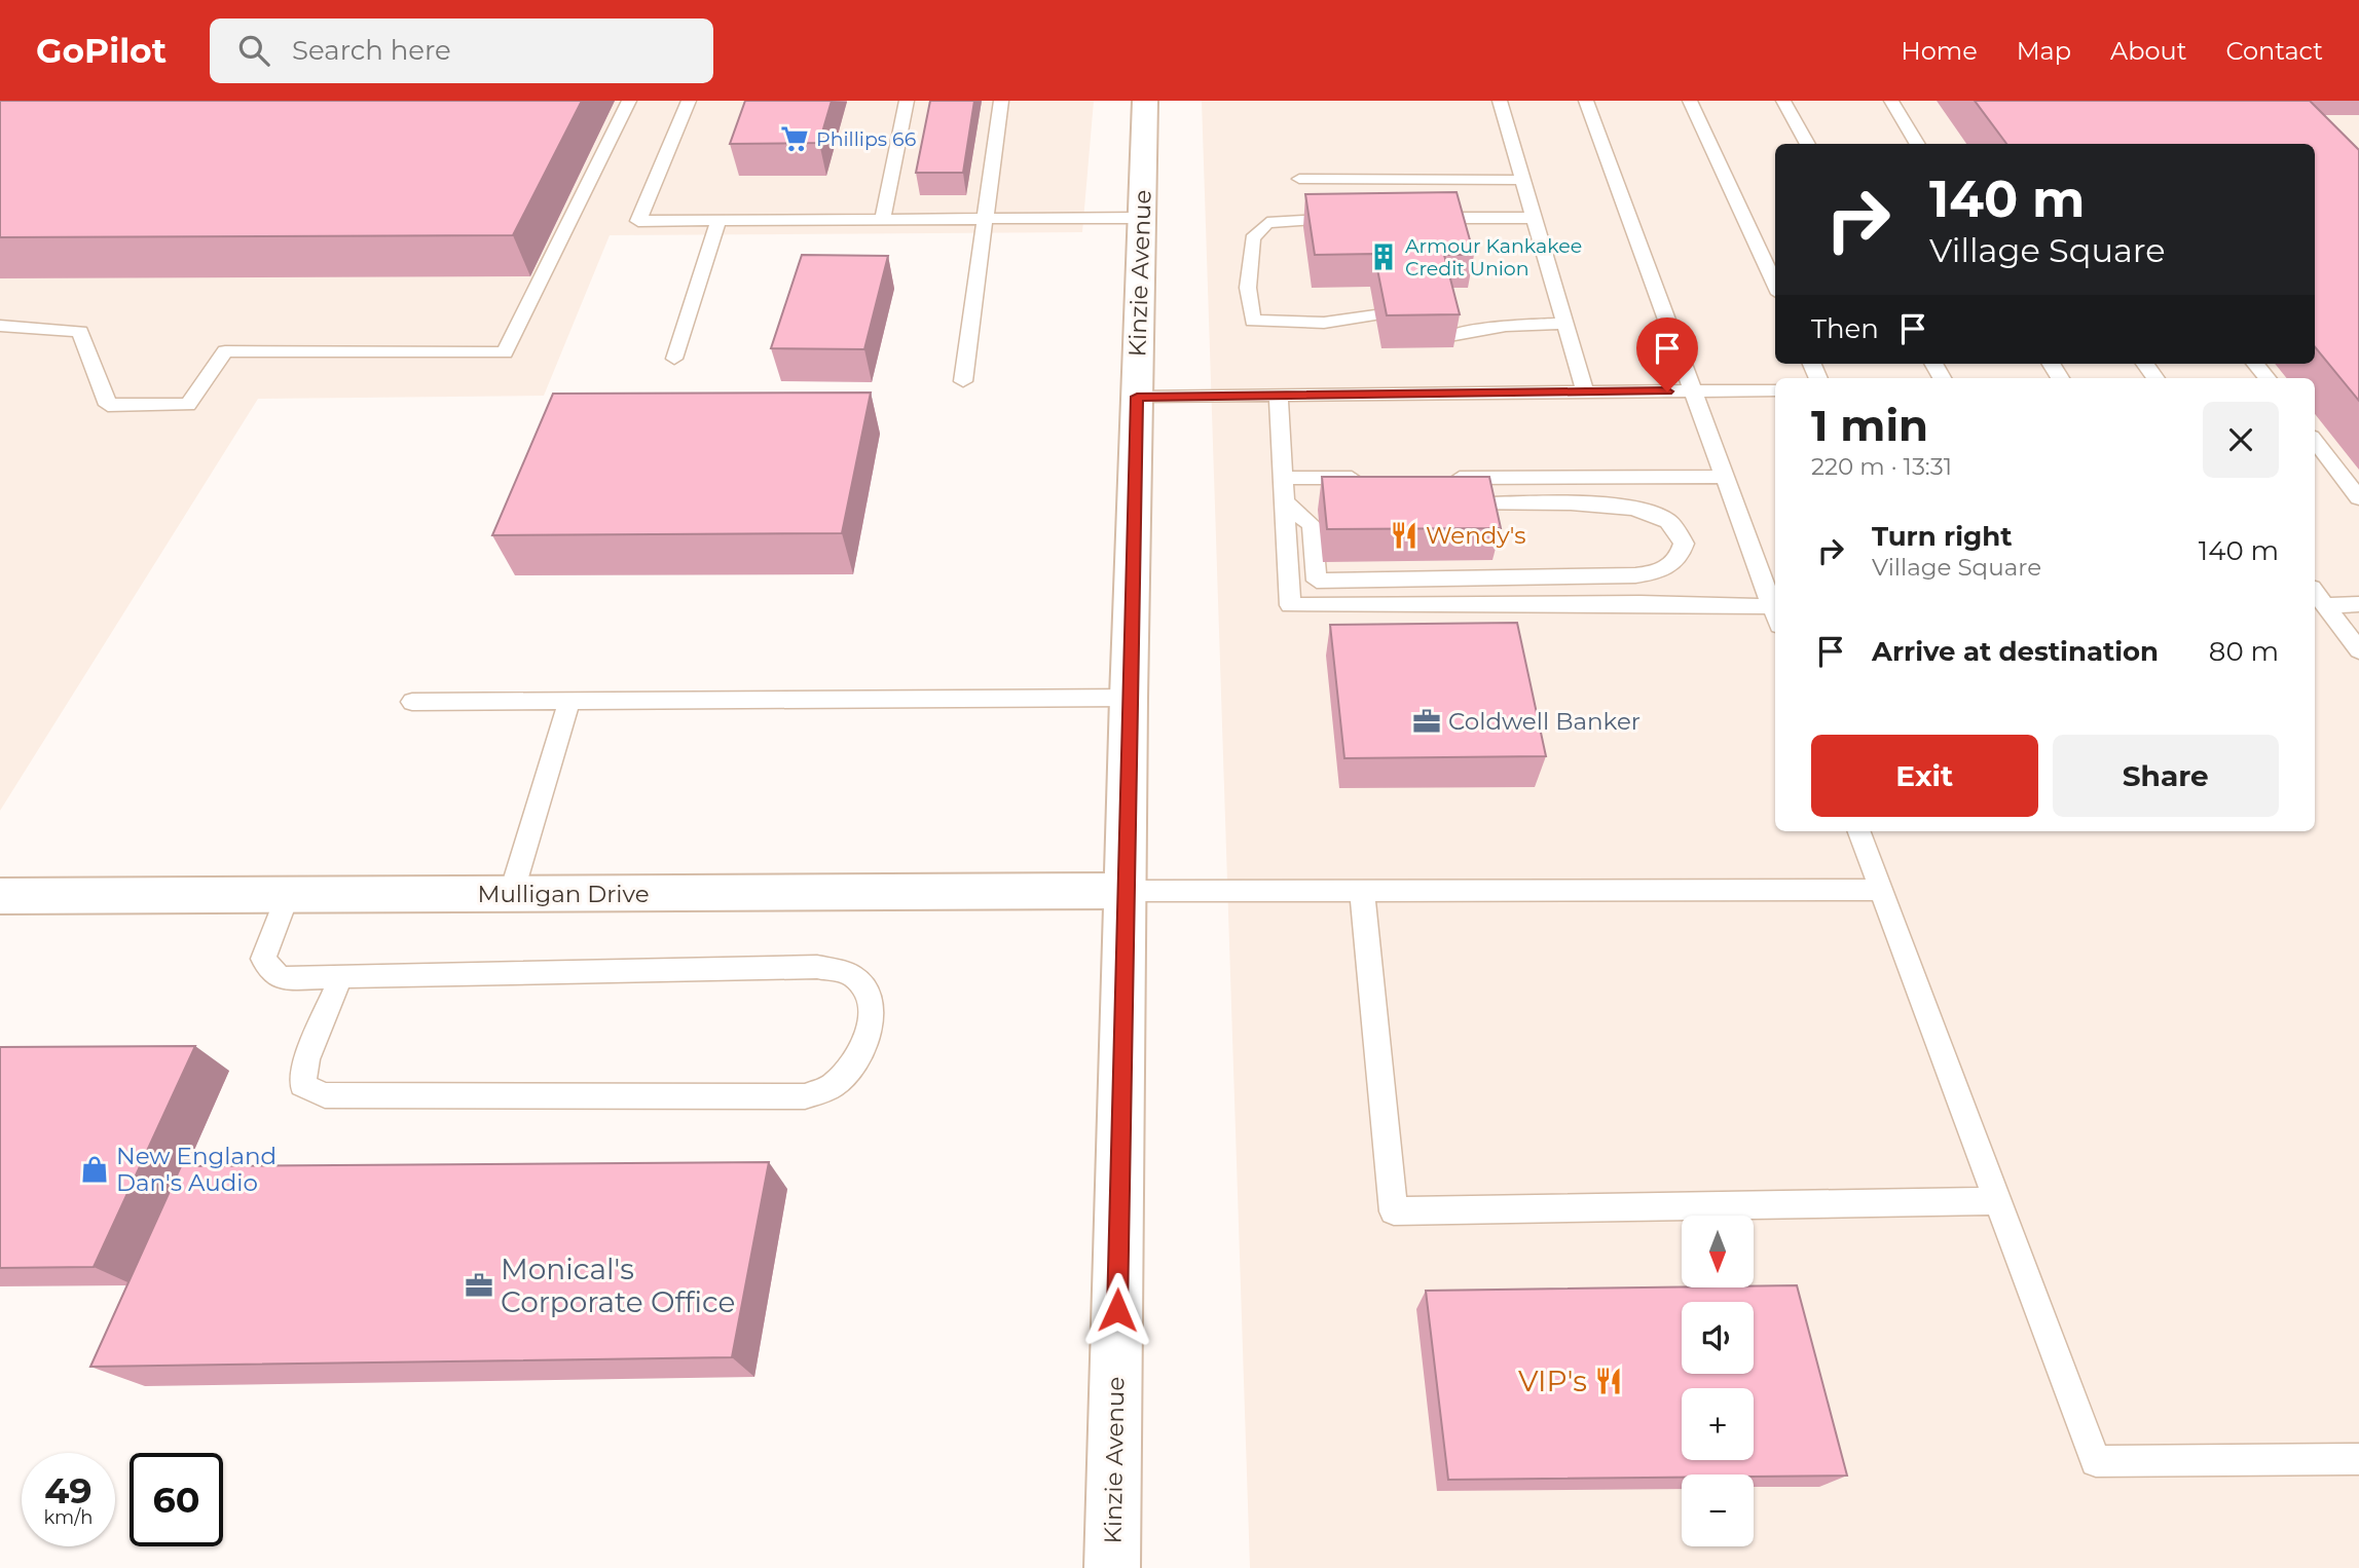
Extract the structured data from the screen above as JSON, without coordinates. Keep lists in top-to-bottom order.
{
  "streets": {
    "main road": ["Kinzie Avenue", "Mulligan Drive"]
  },
  "crossings": [
    ["Kinzie Avenue", "Mulligan Drive"]
  ],
  "places": {
    "supermarket": ["Phillips 66"],
    "building": ["Armour Kankakee Credit Union"],
    "restaurant": ["Wendy's", "VIP's"],
    "office": ["Coldwell Banker", "Monical's Corporate Office"],
    "shop": ["New England Dan's Audio"]
  },
  "north": "bottom",
  "page": {
    "header": "GoPilot",
    "search": "Search here",
    "nav": [
      "Home",
      "Map",
      "About",
      "Contact"
    ],
    "turn": ["140 m", "Village Square"],
    "then": "Then",
    "heading": ["1 min", "220 m · 13:31"],
    "list": [
      {
        "name": "Turn right",
        "note": "Village Square",
        "value": "140 m"
      },
      {
        "name": "Arrive at destination",
        "value": "80 m"
      }
    ],
    "buttons": ["Exit", "Share"],
    "map_buttons": ["+", "−"],
    "speed": "49 km/h",
    "limit": "60"
  }
}
